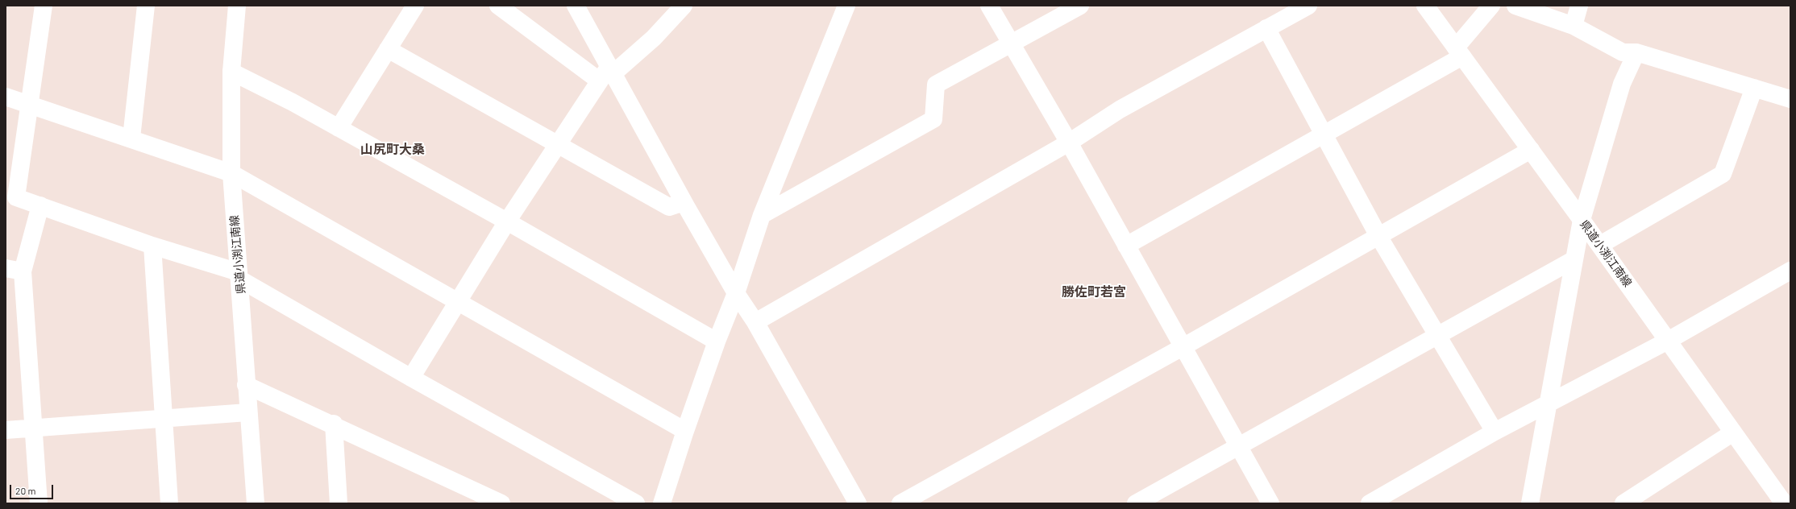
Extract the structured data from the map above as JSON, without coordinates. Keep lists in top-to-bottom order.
{
  "streets": {
    "street": ["県道小渕江南線"]
  },
  "districts": ["山尻町大桑", "勝佐町若宮"],
  "scale_bar": "20 m"
}
